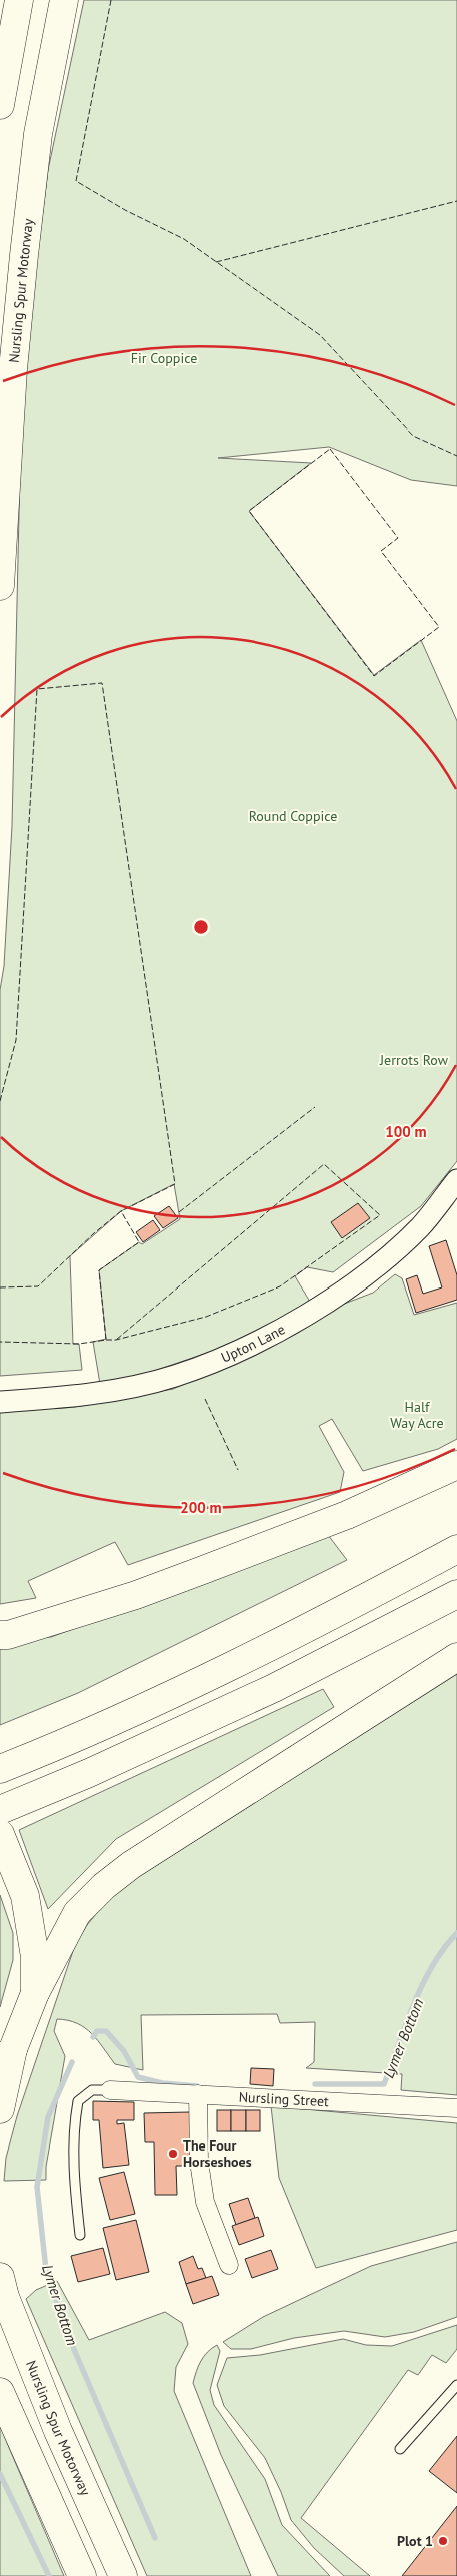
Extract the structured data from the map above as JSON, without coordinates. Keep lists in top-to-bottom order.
{
  "streets": {
    "highway": ["Nursling Spur Motorway"],
    "street": ["Upton Lane", "Nursling Street"]
  },
  "water": ["Lymer Bottom"],
  "parks": [
    "Fir Coppice",
    "Round Coppice",
    "Jerrots Row",
    "Half Way Acre"
  ],
  "places": ["The Four Horseshoes", "Plot 1"],
  "rings": ["100 m", "200 m"]
}
